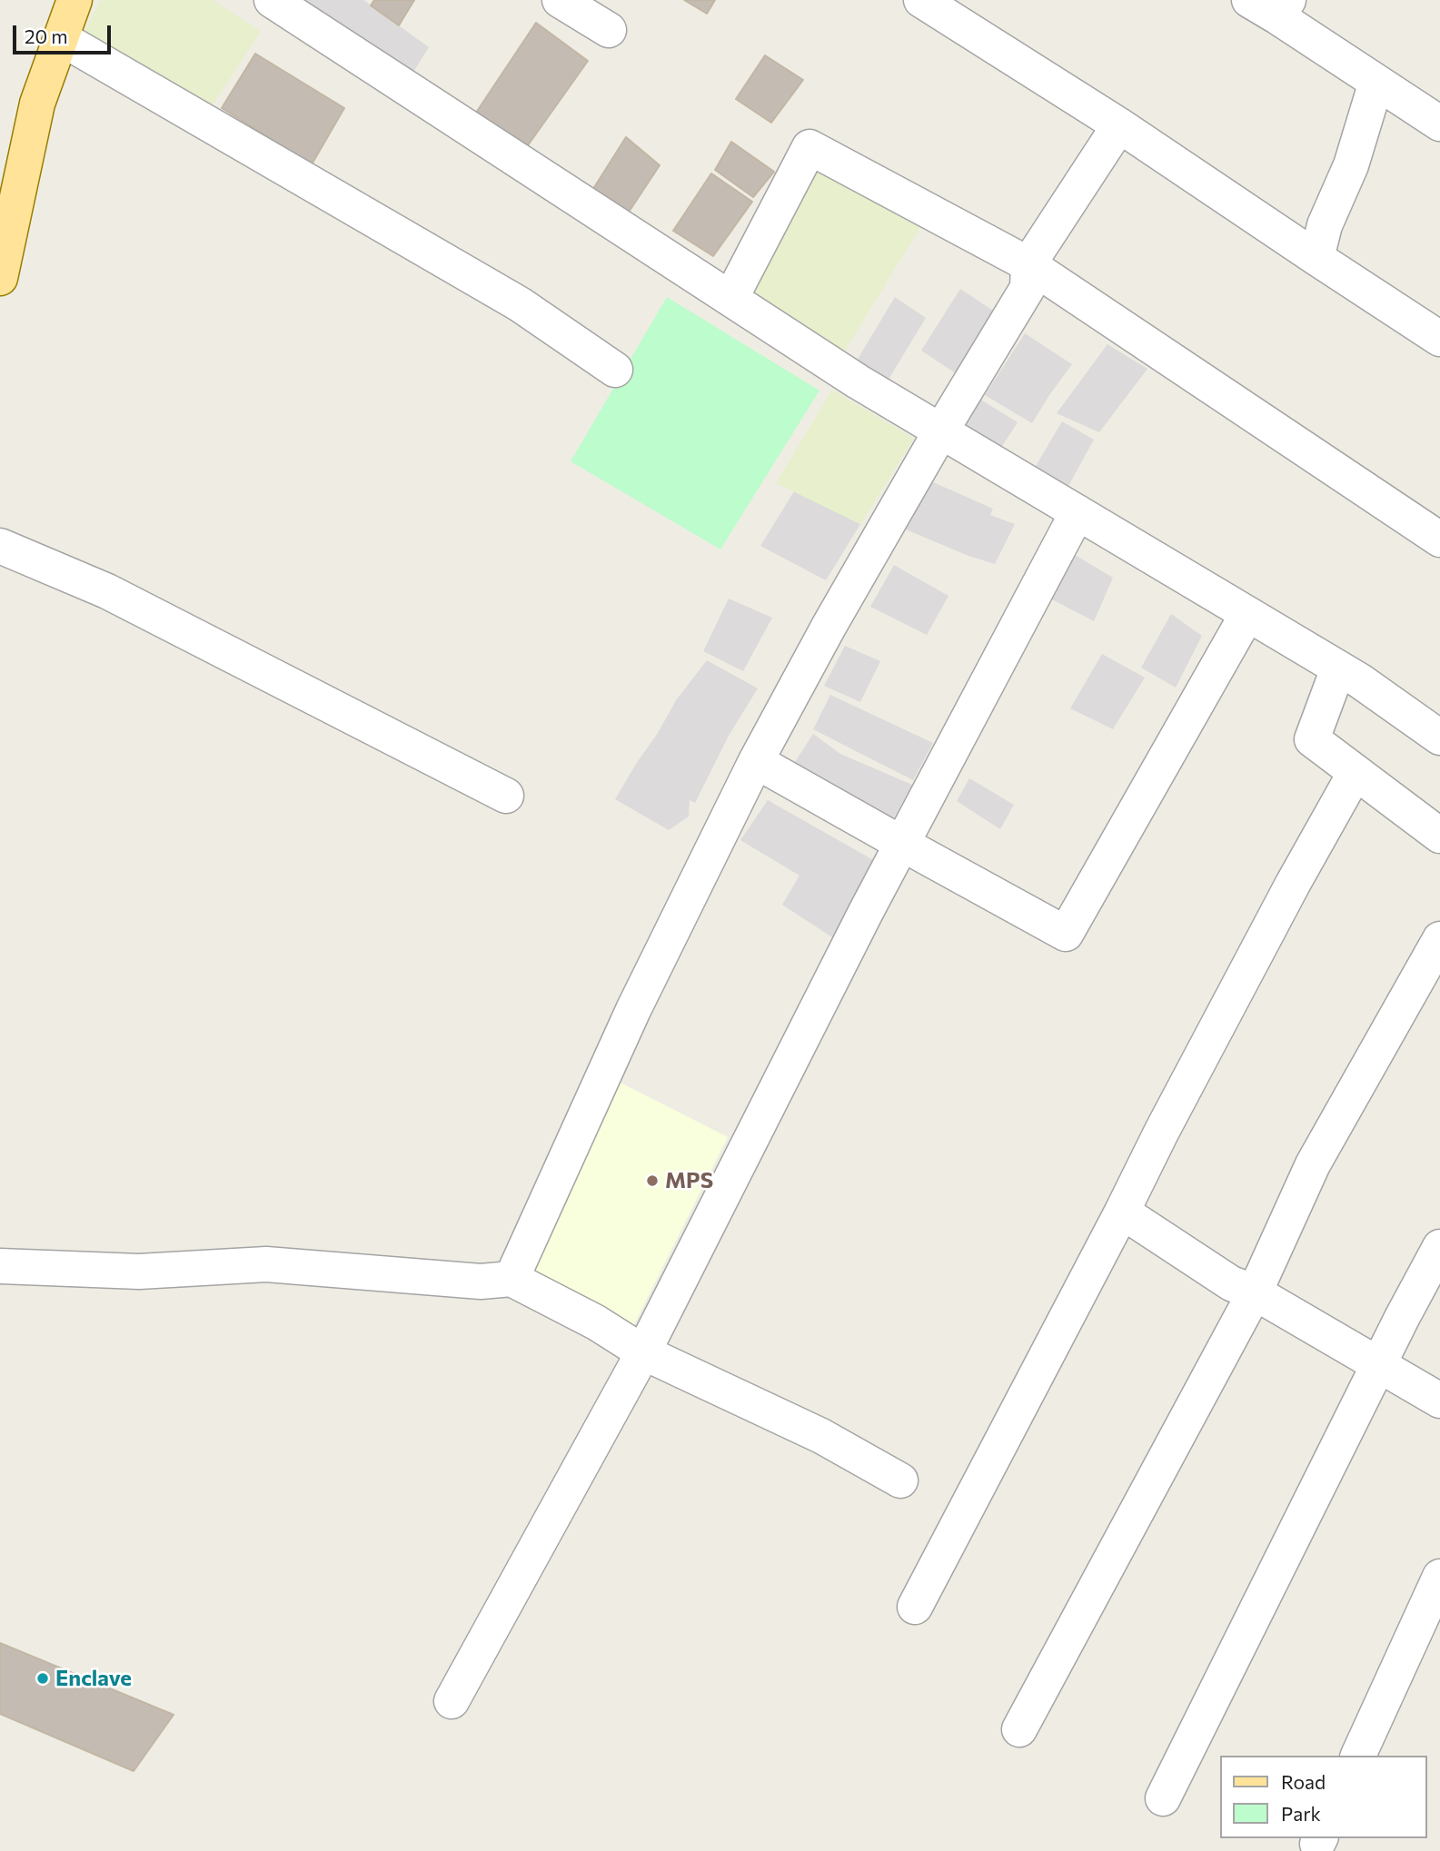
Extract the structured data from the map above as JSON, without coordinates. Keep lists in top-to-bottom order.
{
  "places": ["MPS", "Enclave"],
  "legend": ["Road", "Park"],
  "scale_bar": "20 m"
}
